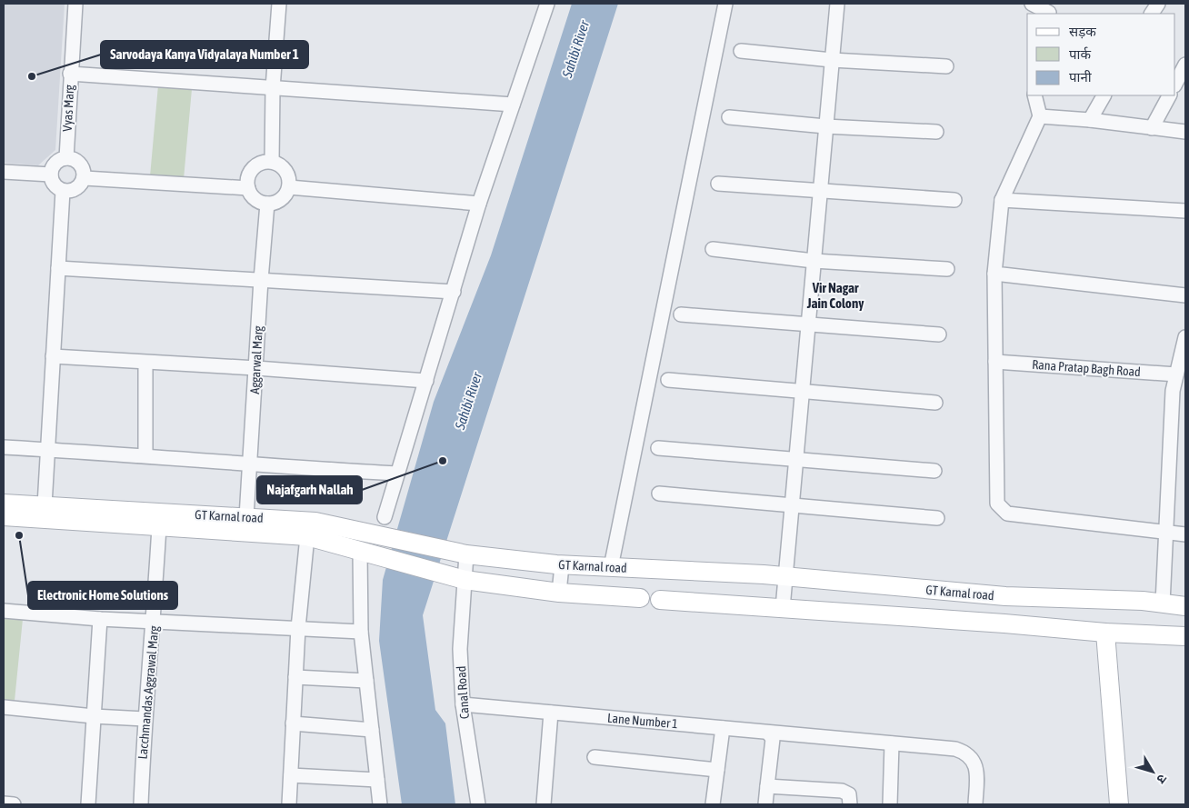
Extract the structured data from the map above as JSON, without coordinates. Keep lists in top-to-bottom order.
{
  "streets": {
    "main road": ["GT Karnal road"],
    "street": [
      "Vyas Marg",
      "Aggarwal Marg",
      "Rana Pratap Bagh Road",
      "Lacchmandas Aggrawal Marg",
      "Canal Road",
      "Lane Number 1"
    ]
  },
  "crossings": [
    ["Aggarwal Marg", "GT Karnal road"],
    ["GT Karnal road", "Lacchmandas Aggrawal Marg"],
    ["GT Karnal road", "Canal Road"],
    ["Canal Road", "Lane Number 1"]
  ],
  "districts": ["Vir Nagar Jain Colony"],
  "water": ["Sahibi River"],
  "places": ["Sarvodaya Kanya Vidyalaya Number 1", "Najafgarh Nallah", "Electronic Home Solutions"],
  "legend": ["सड़क", "पार्क", "पानी"],
  "north": "bottom right"
}
